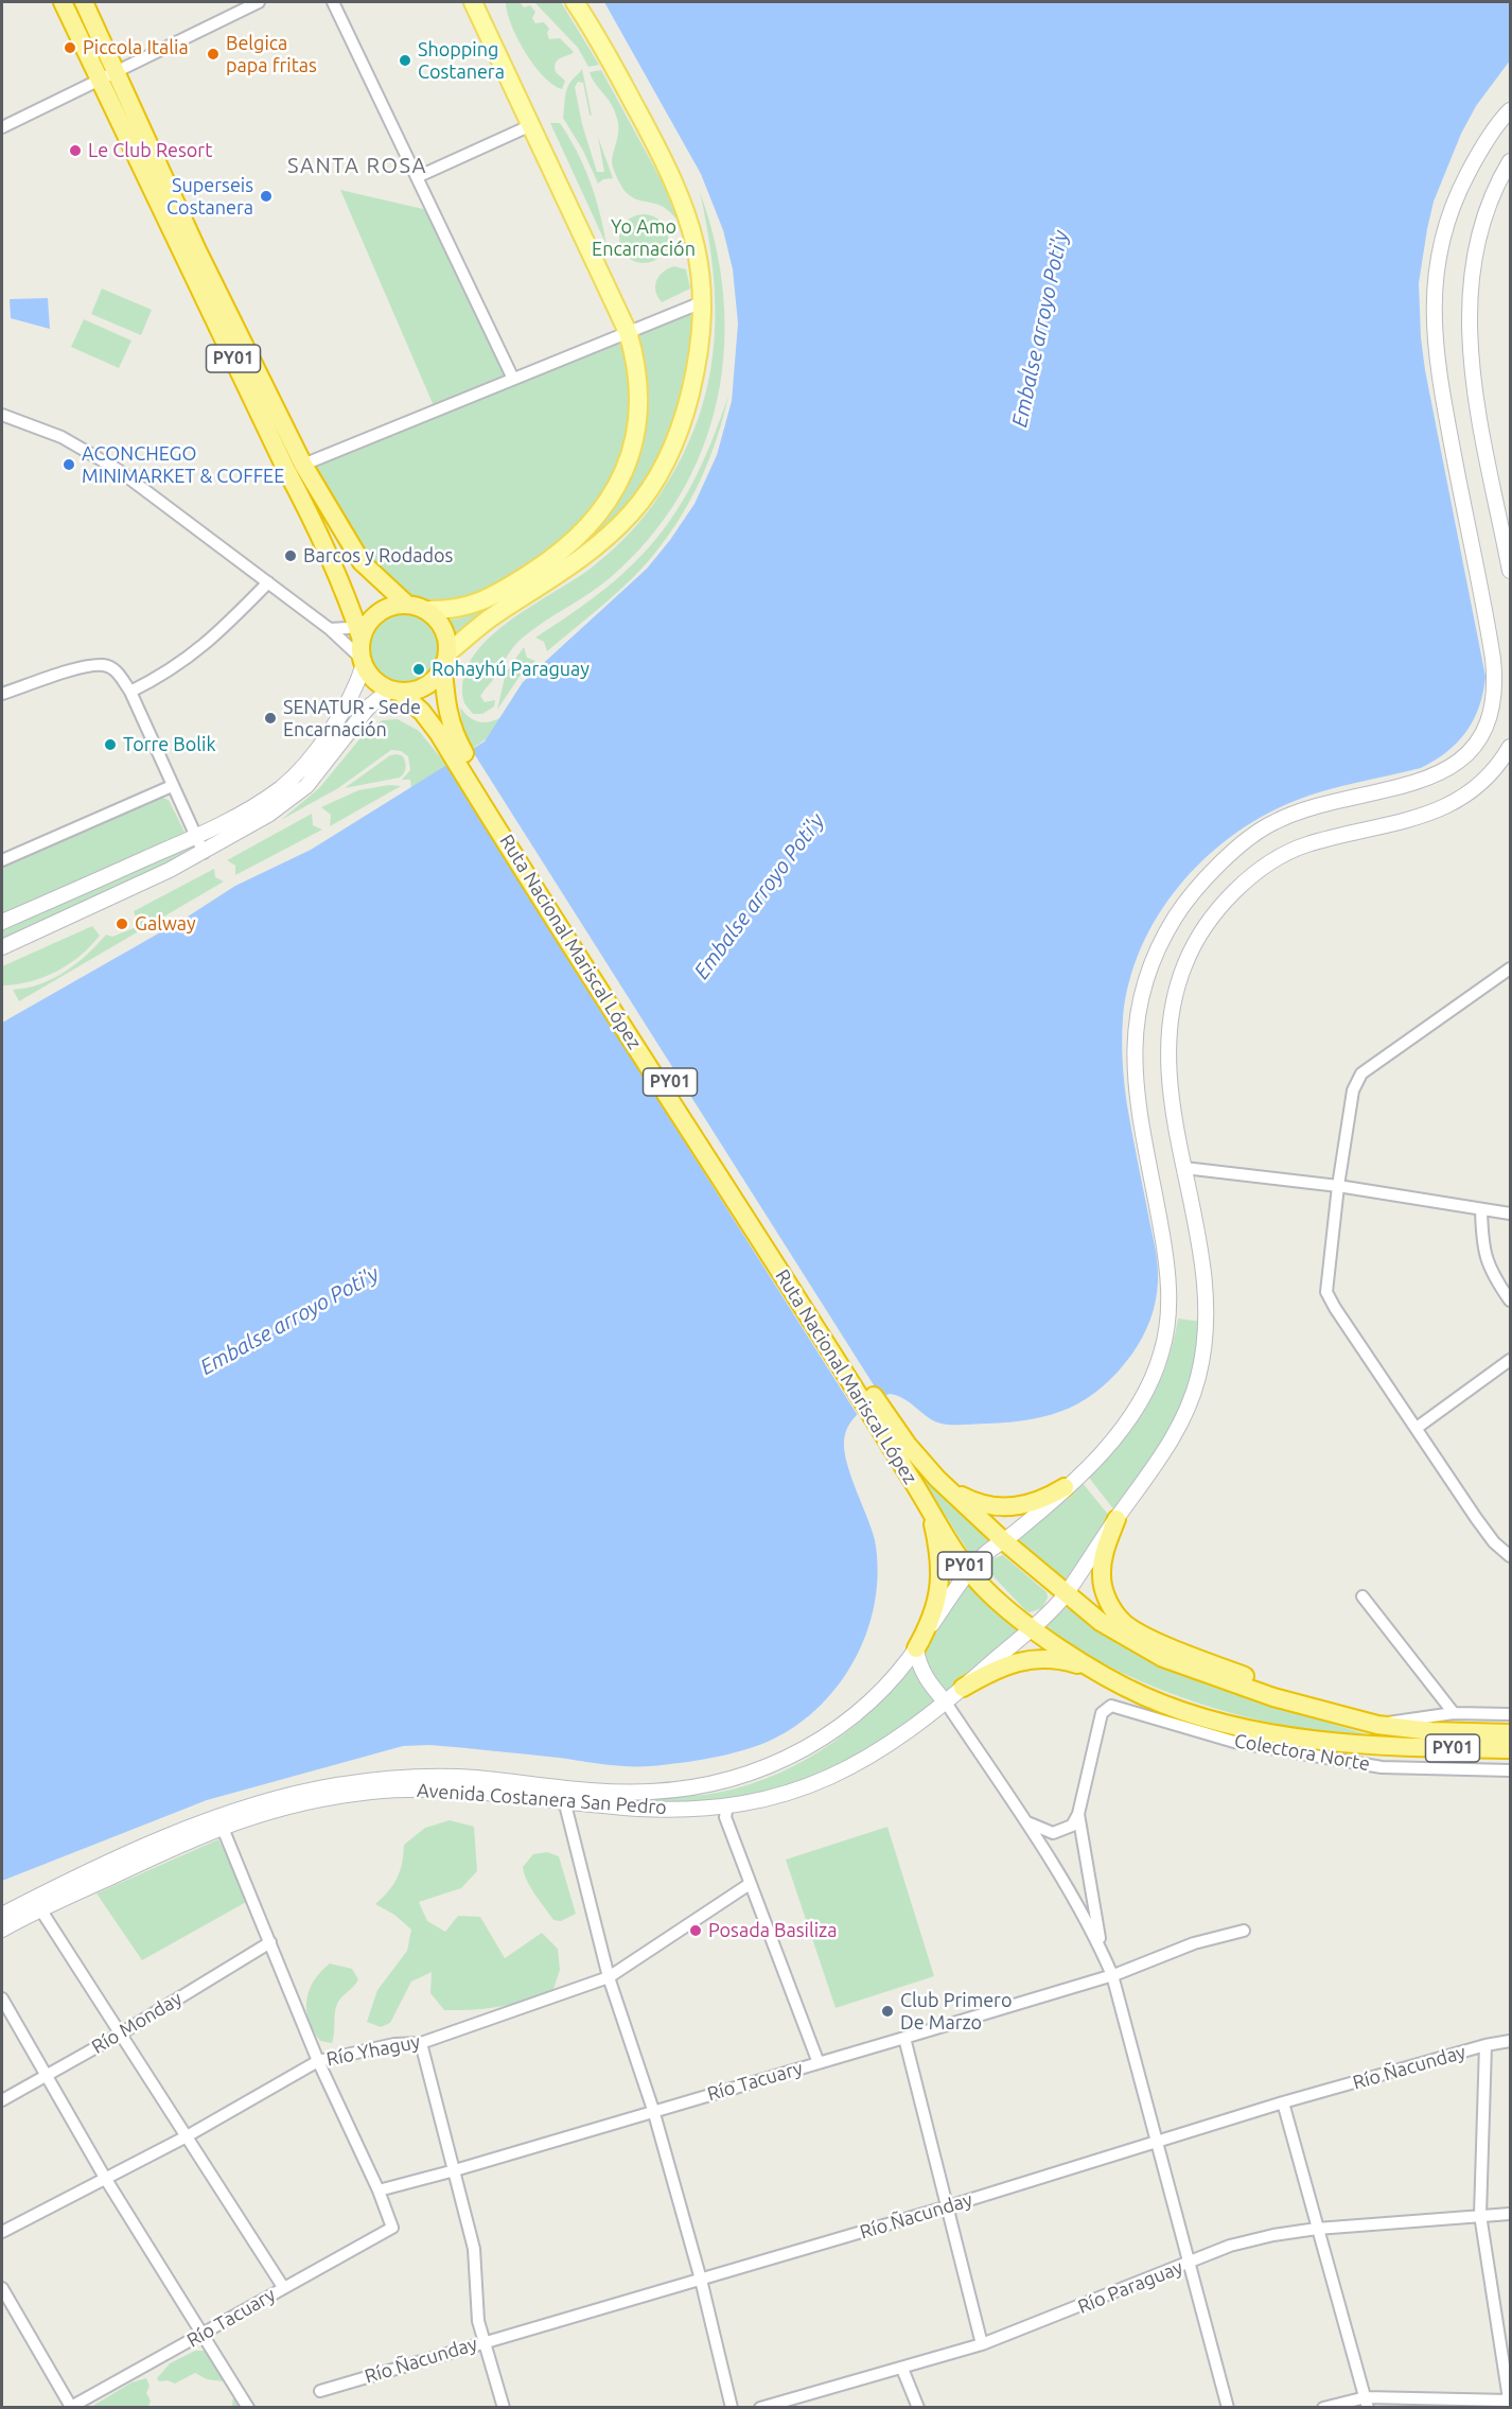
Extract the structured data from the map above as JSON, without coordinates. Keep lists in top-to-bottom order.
{
  "streets": {
    "highway": ["PY01", "Ruta Nacional Mariscal López"],
    "main road": ["Avenida Costanera San Pedro"],
    "street": [
      "Colectora Norte",
      "Río Monday",
      "Río Yhaguy",
      "Río Ñacunday",
      "Río Tacuary",
      "Río Paraguay"
    ]
  },
  "crossings": [
    ["PY01", "Ruta Nacional Mariscal López"],
    ["Ruta Nacional Mariscal López", "Avenida Costanera San Pedro"]
  ],
  "districts": ["SANTA ROSA"],
  "water": ["Embalse arroyo Poti'y"],
  "parks": ["Yo Amo Encarnación"],
  "places": [
    "Piccola Italia",
    "Belgica papa fritas",
    "Shopping Costanera",
    "Le Club Resort",
    "Superseis Costanera",
    "ACONCHEGO MINIMARKET & COFFEE",
    "Barcos y Rodados",
    "Rohayhú Paraguay",
    "SENATUR - Sede Encarnación",
    "Torre Bolik",
    "Galway",
    "Posada Basiliza",
    "Club Primero De Marzo"
  ]
}
